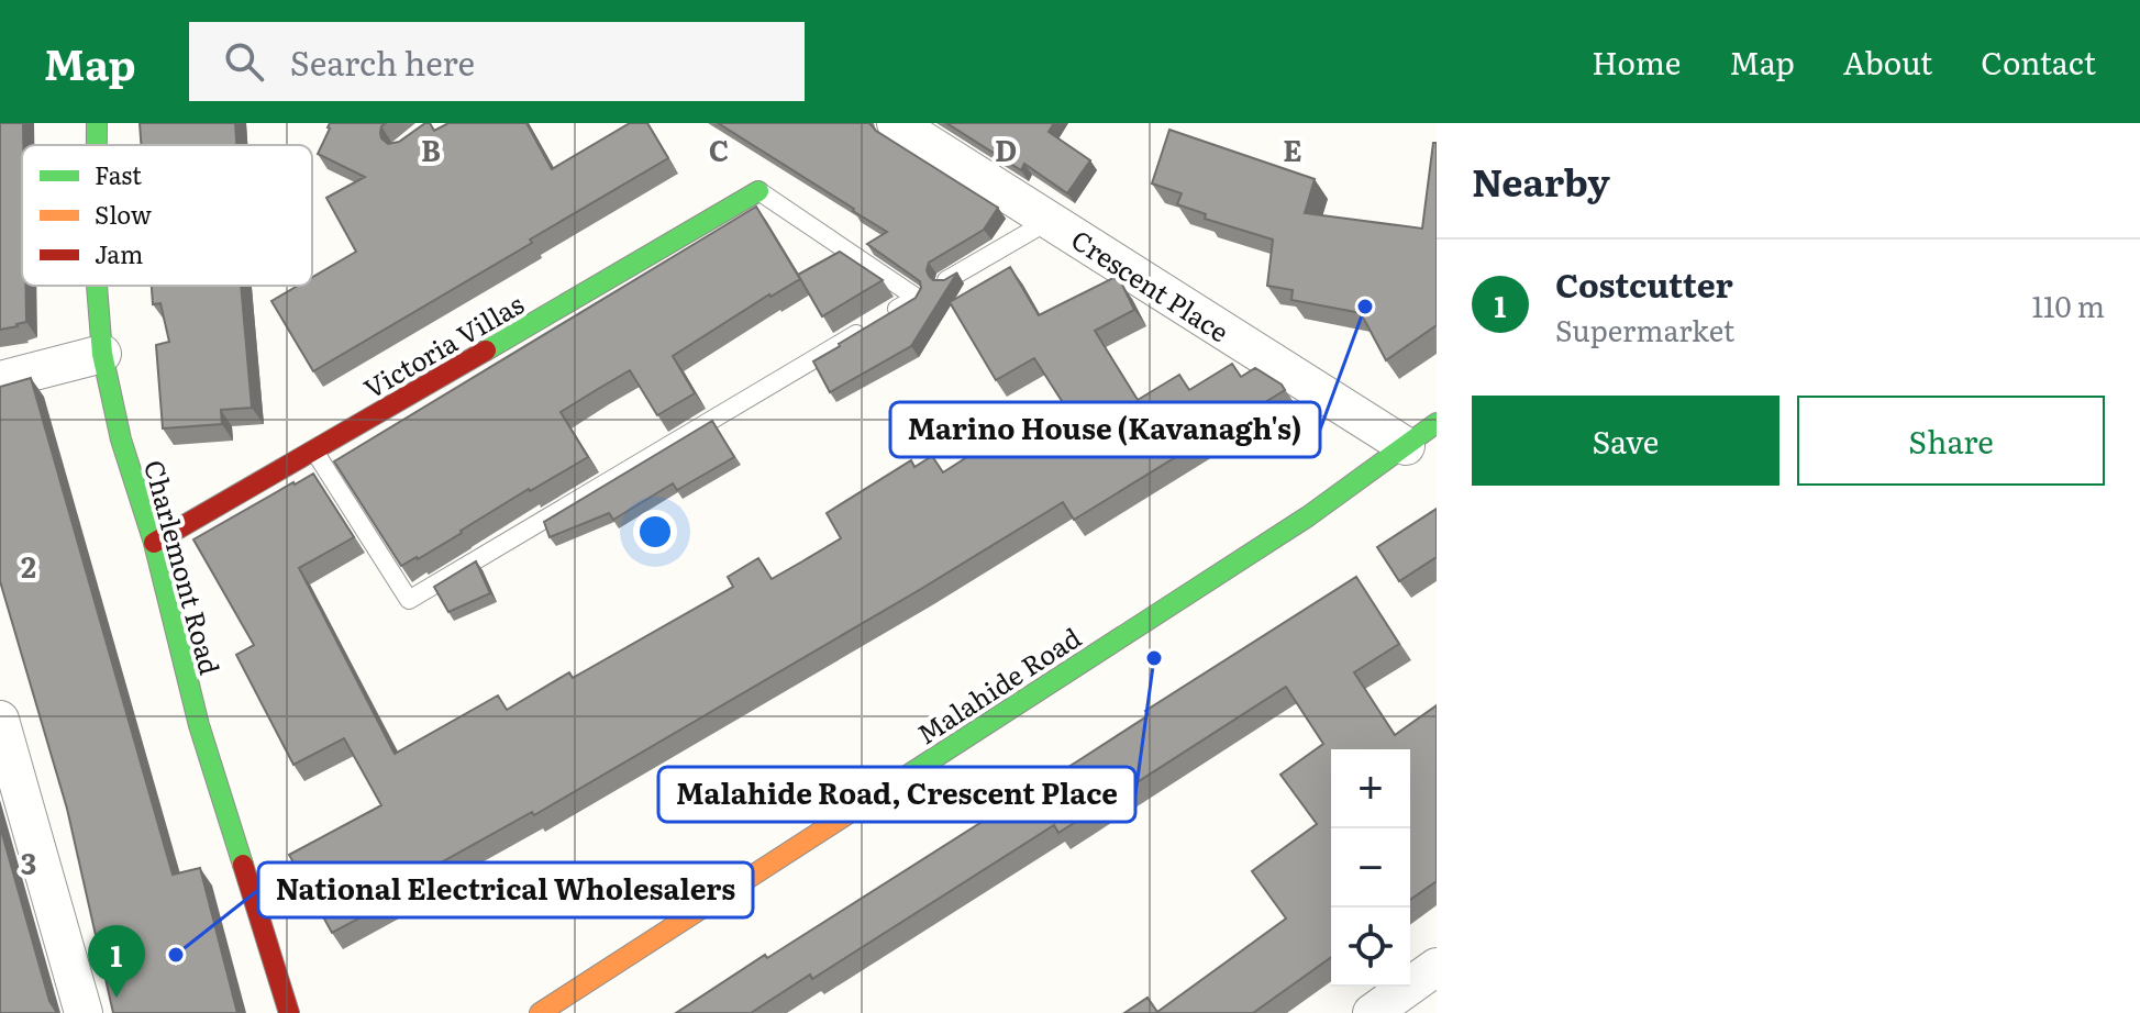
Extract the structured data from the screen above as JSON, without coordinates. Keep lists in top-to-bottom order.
{
  "streets": {
    "street": [
      "Crescent Place",
      "Victoria Villas",
      "Charlemont Road",
      "Malahide Road"
    ]
  },
  "crossings": [
    ["Crescent Place", "Malahide Road"],
    ["Victoria Villas", "Charlemont Road"]
  ],
  "places": ["Marino House (Kavanagh's)", "Malahide Road, Crescent Place", "National Electrical Wholesalers"],
  "legend": ["Fast", "Slow", "Jam"],
  "page": {
    "header": "Map",
    "search": "Search here",
    "nav": [
      "Home",
      "Map",
      "About",
      "Contact"
    ],
    "heading": "Nearby",
    "list": [
      {
        "mark": "1",
        "name": "Costcutter",
        "note": "Supermarket",
        "value": "110 m"
      }
    ],
    "buttons": ["Save", "Share"],
    "map_buttons": ["+", "−"],
    "pins": "1"
  },
  "grid": {
    "columns": [
      "B",
      "C",
      "D",
      "E"
    ],
    "rows": ["2", "3"]
  }
}
